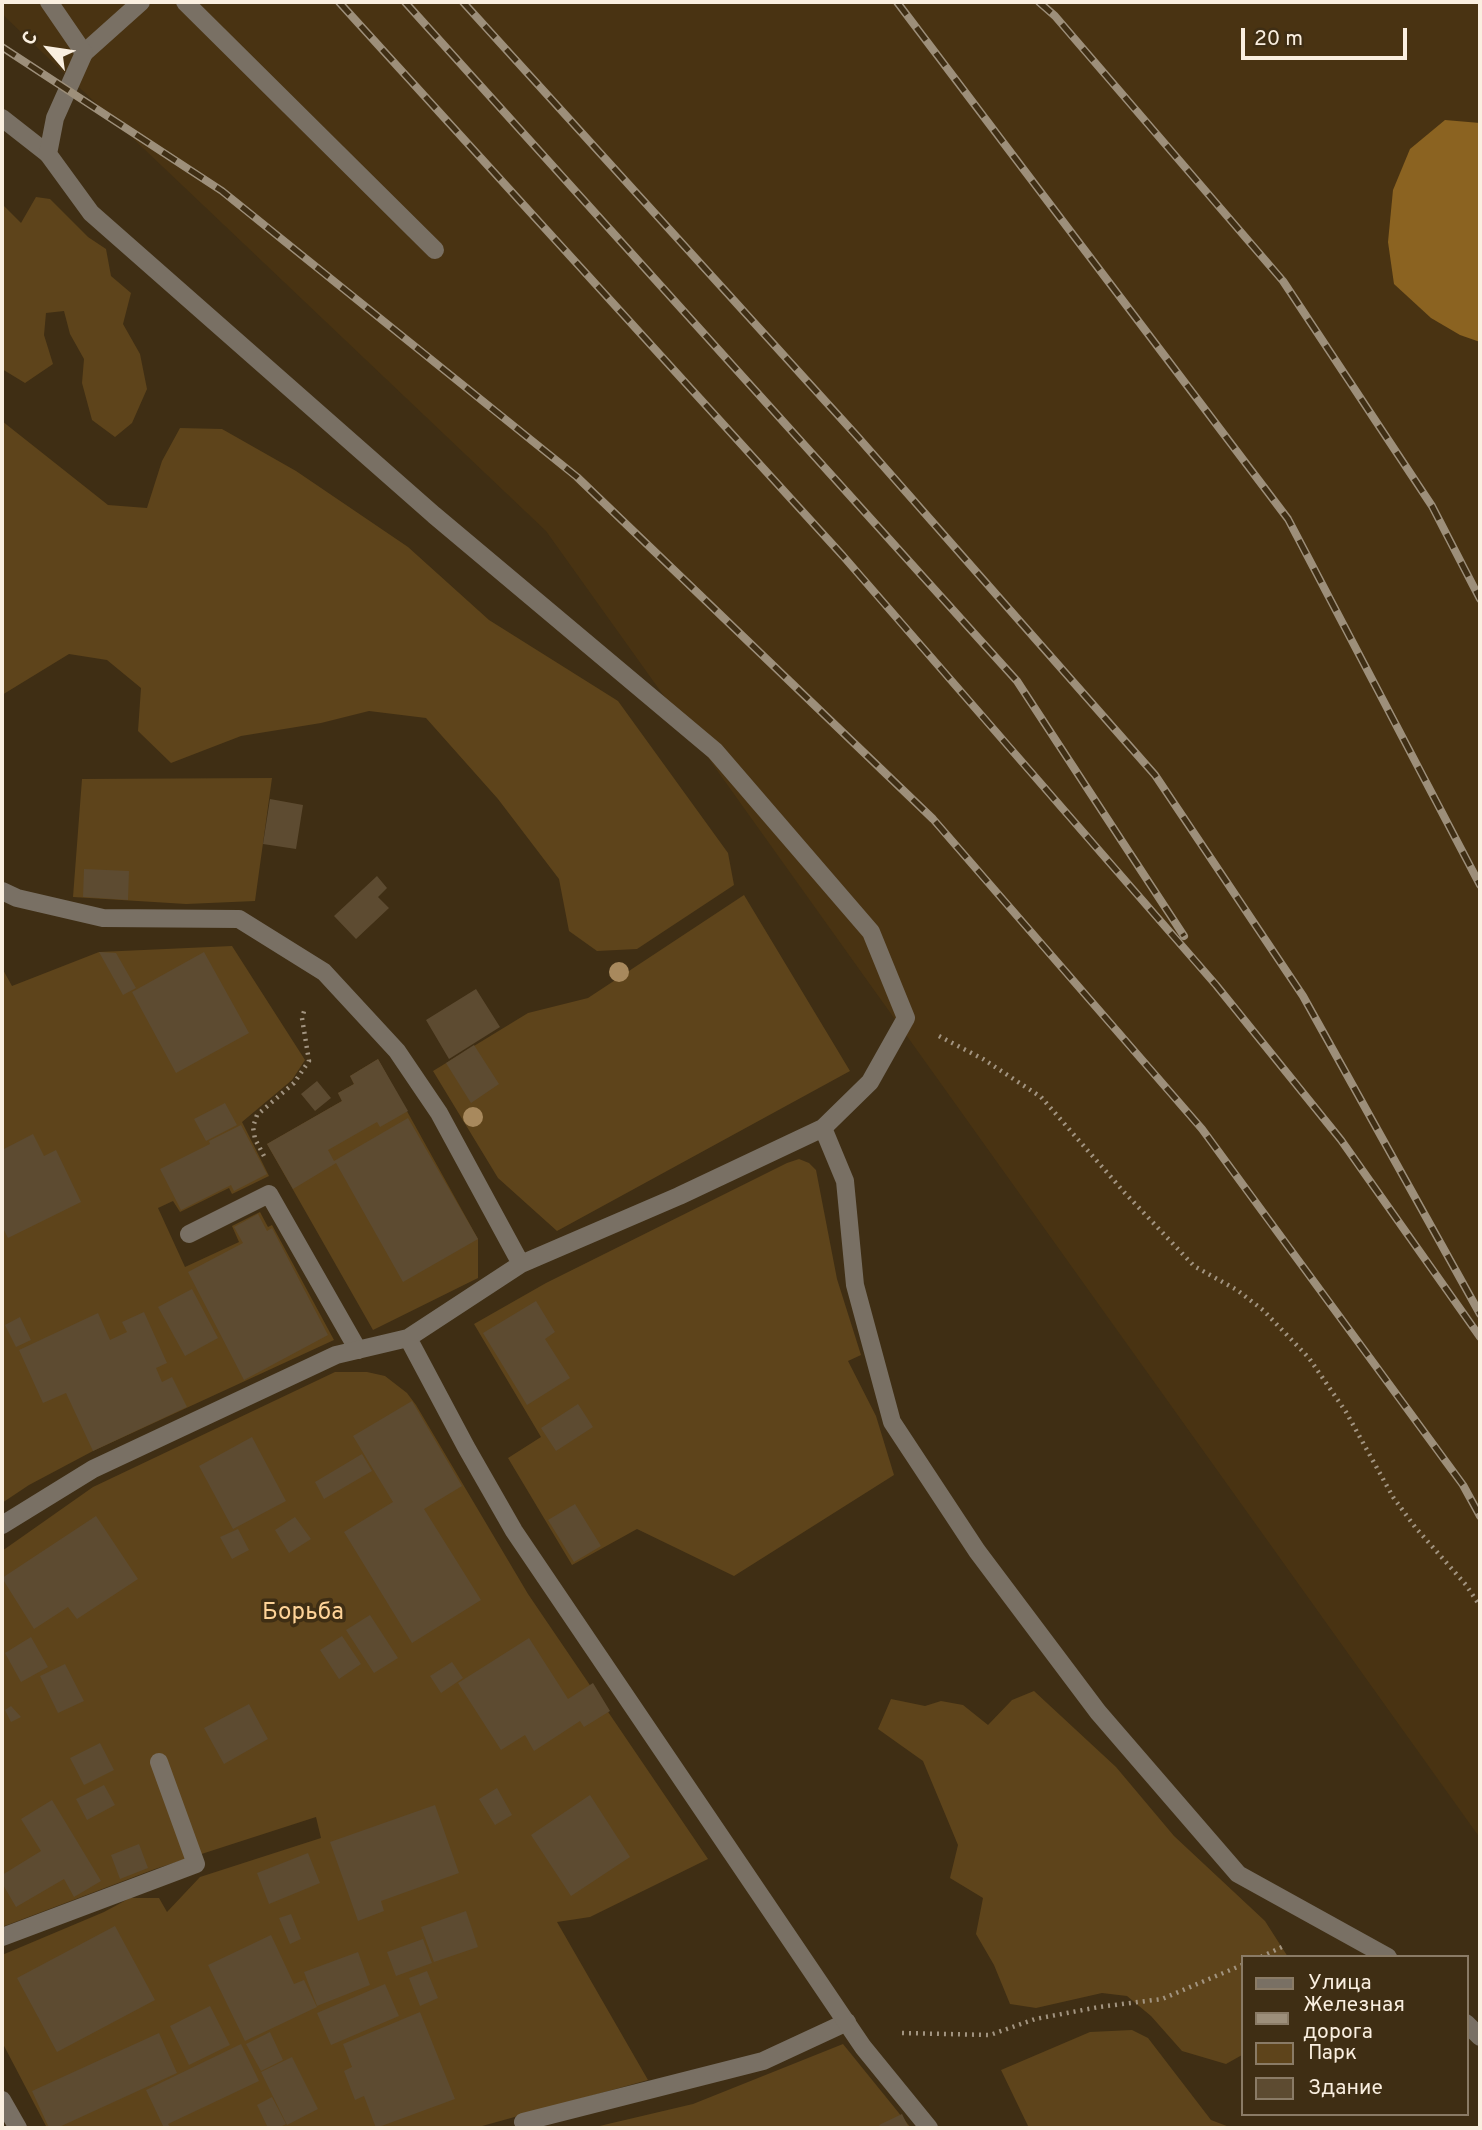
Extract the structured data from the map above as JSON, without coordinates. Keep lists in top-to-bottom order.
{
  "parks": ["Борьба"],
  "legend": [
    "Улица",
    "Железная дорога",
    "Парк",
    "Здание"
  ],
  "scale_bar": "20 m",
  "north": "top left"
}
